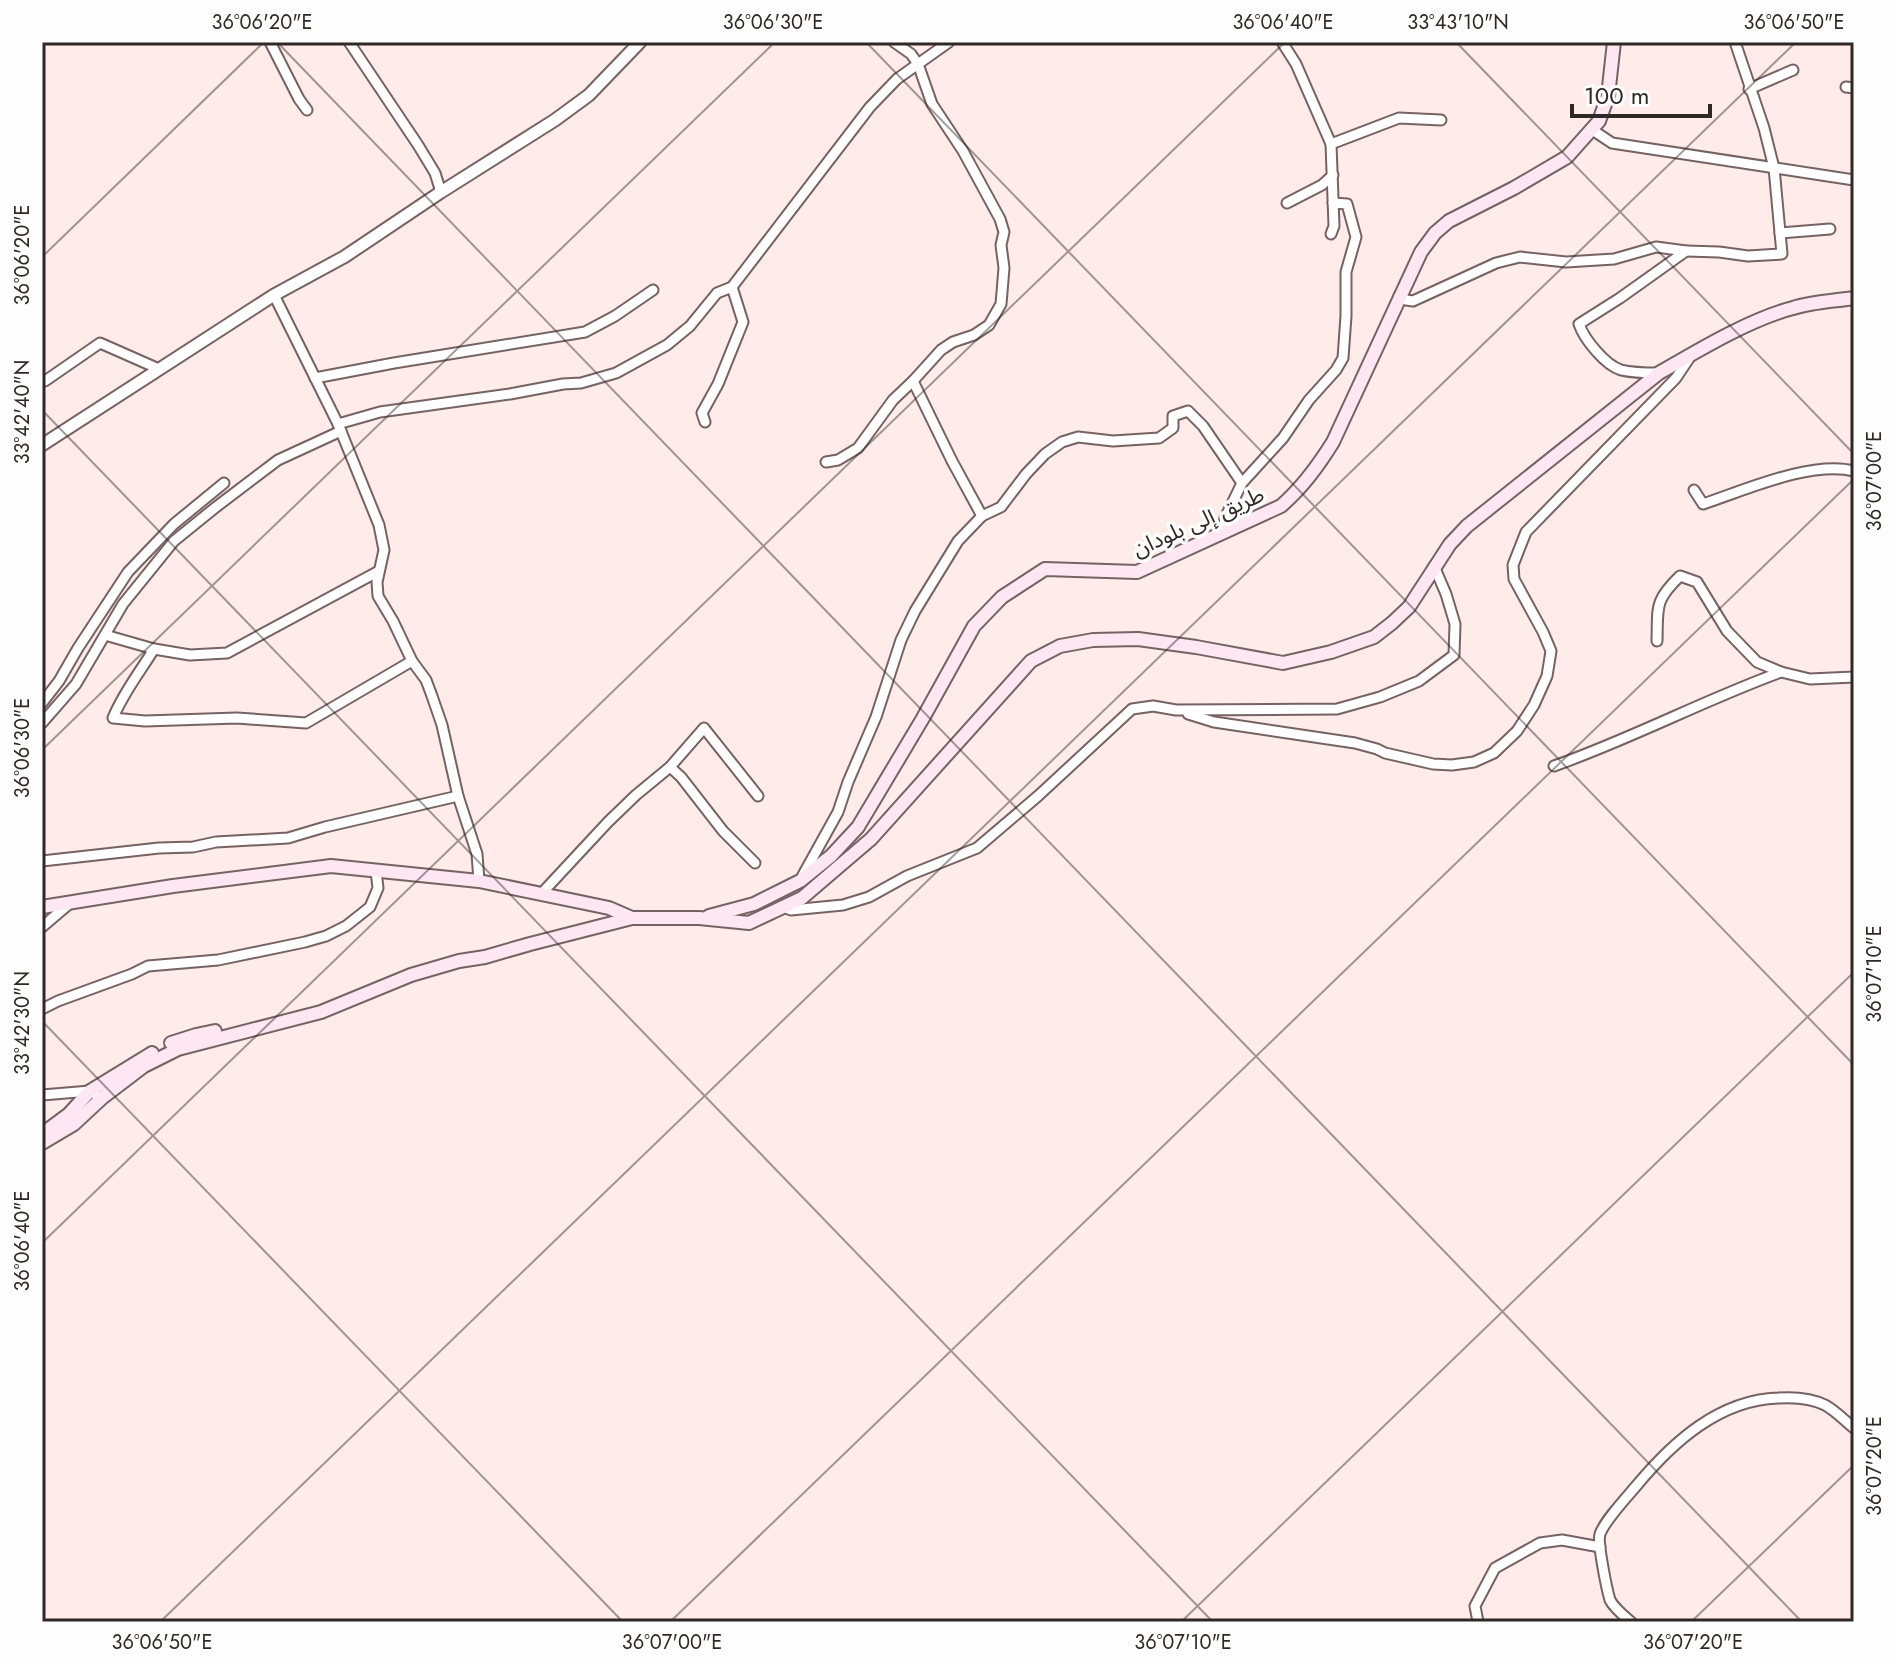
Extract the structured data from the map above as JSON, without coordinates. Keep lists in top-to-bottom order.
{
  "streets": {
    "main road": ["طريق إلى بلودان"]
  },
  "scale_bar": "100 m",
  "coordinates": [
    "36°06'20\"E",
    "36°06'30\"E",
    "36°06'40\"E",
    "33°43'10\"N",
    "36°06'50\"E",
    "33°42'40\"N",
    "36°07'00\"E",
    "36°07'10\"E",
    "33°42'30\"N",
    "36°07'20\"E"
  ]
}
